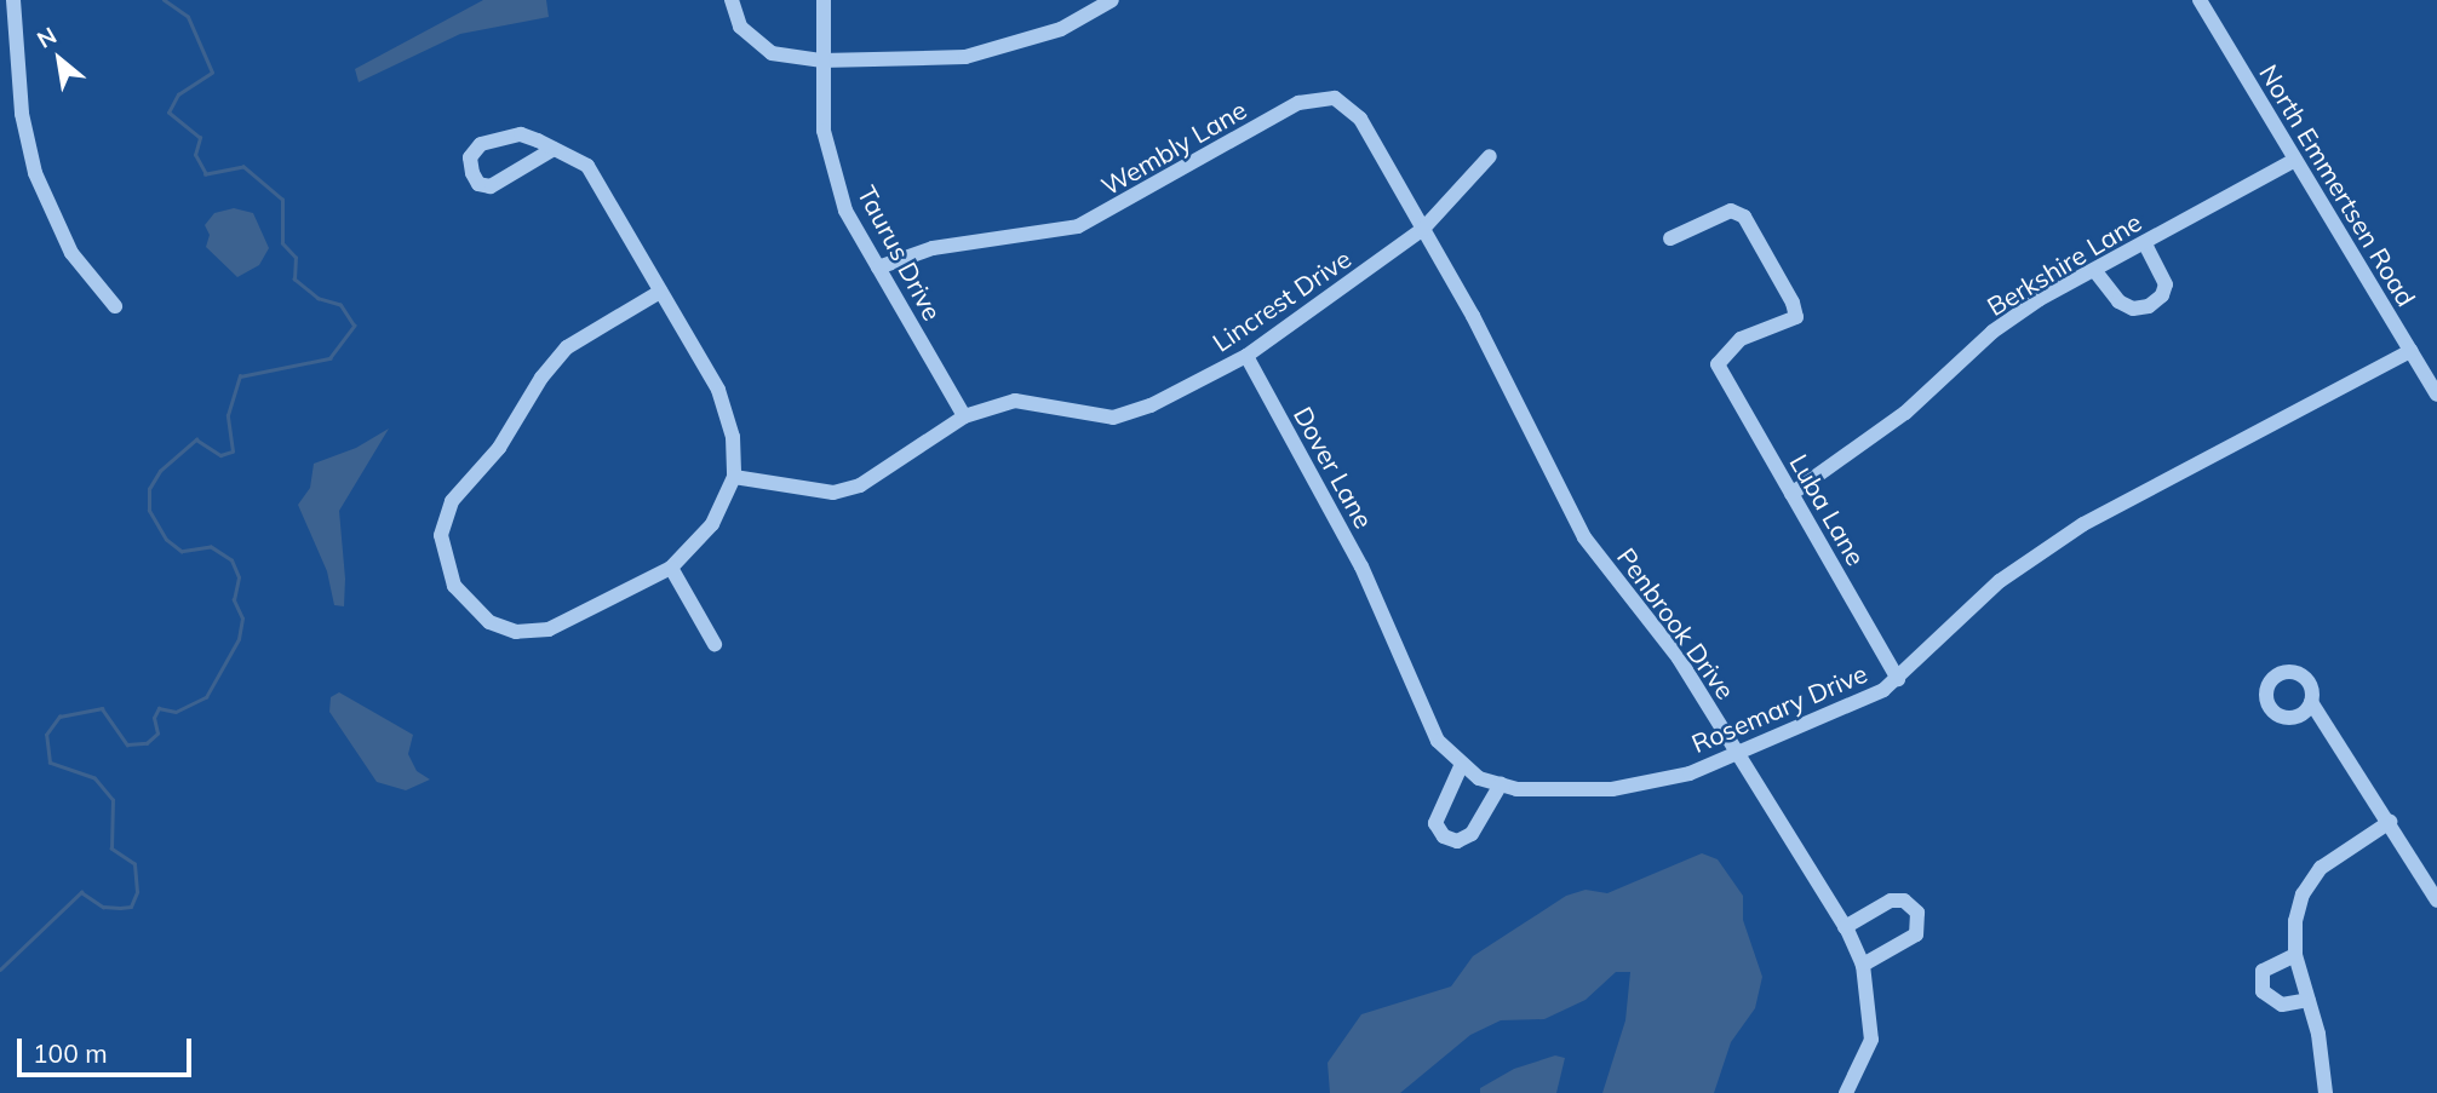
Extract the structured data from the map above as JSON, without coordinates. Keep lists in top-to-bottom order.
{
  "streets": {
    "street": [
      "Wembly Lane",
      "North Emmertsen Road",
      "Taurus Drive",
      "Berkshire Lane",
      "Lincrest Drive",
      "Dover Lane",
      "Luba Lane",
      "Penbrook Drive",
      "Rosemary Drive"
    ]
  },
  "crossings": [
    ["Wembly Lane", "Taurus Drive"],
    ["Wembly Lane", "Lincrest Drive"],
    ["Wembly Lane", "Penbrook Drive"],
    ["North Emmertsen Road", "Berkshire Lane"],
    ["North Emmertsen Road", "Rosemary Drive"],
    ["Taurus Drive", "Lincrest Drive"],
    ["Berkshire Lane", "Luba Lane"],
    ["Lincrest Drive", "Dover Lane"],
    ["Lincrest Drive", "Penbrook Drive"],
    ["Dover Lane", "Rosemary Drive"],
    ["Luba Lane", "Rosemary Drive"],
    ["Penbrook Drive", "Rosemary Drive"]
  ],
  "scale_bar": "100 m",
  "north": "top left"
}
